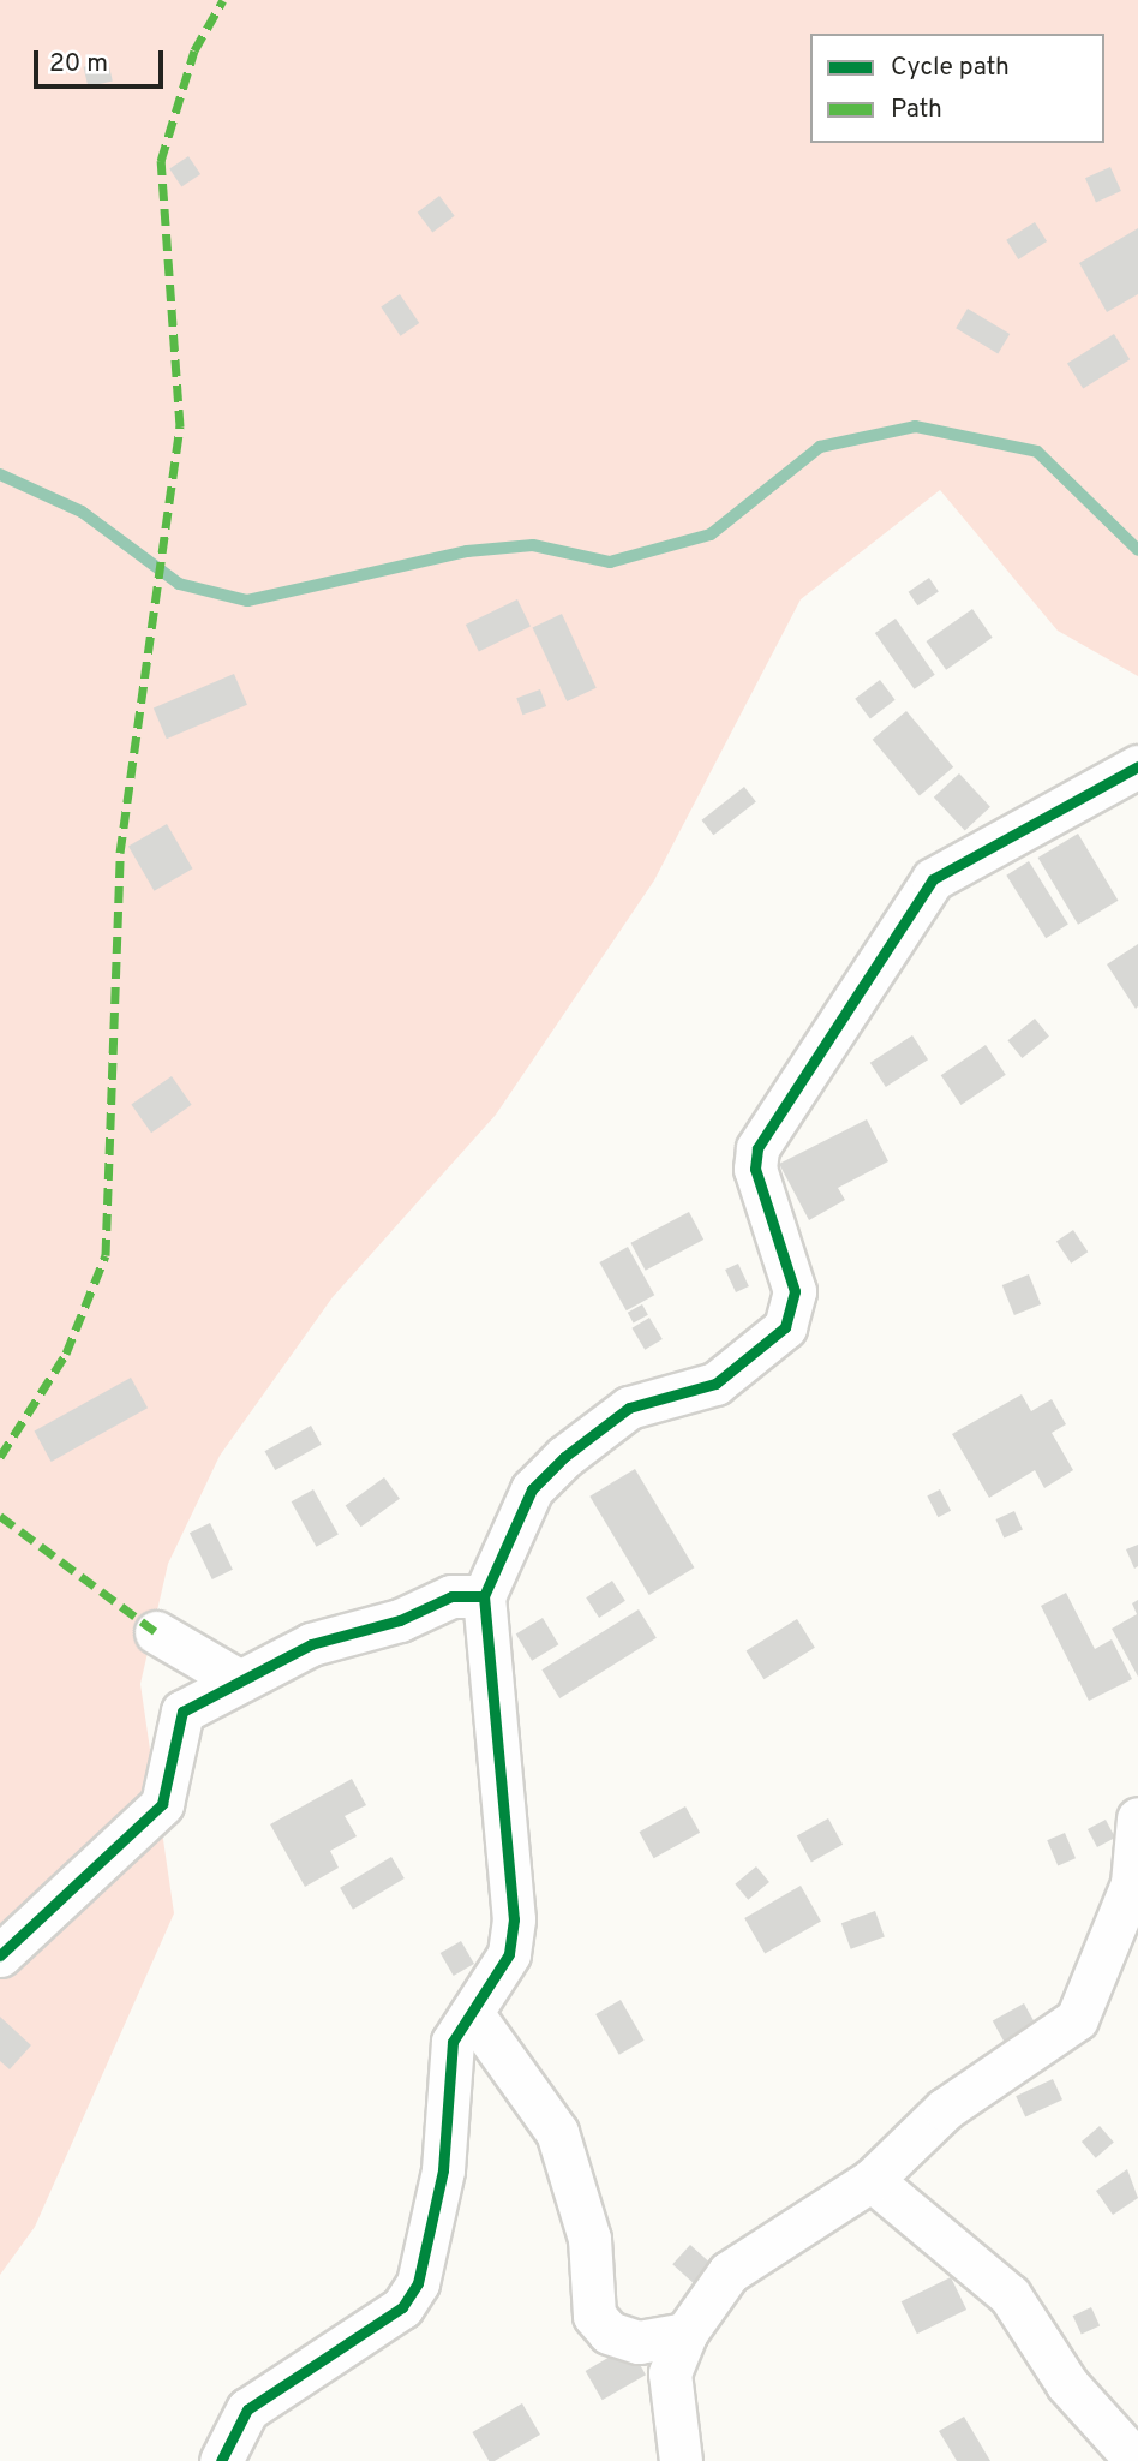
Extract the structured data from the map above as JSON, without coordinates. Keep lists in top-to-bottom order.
{
  "legend": ["Cycle path", "Path"],
  "scale_bar": "20 m"
}
